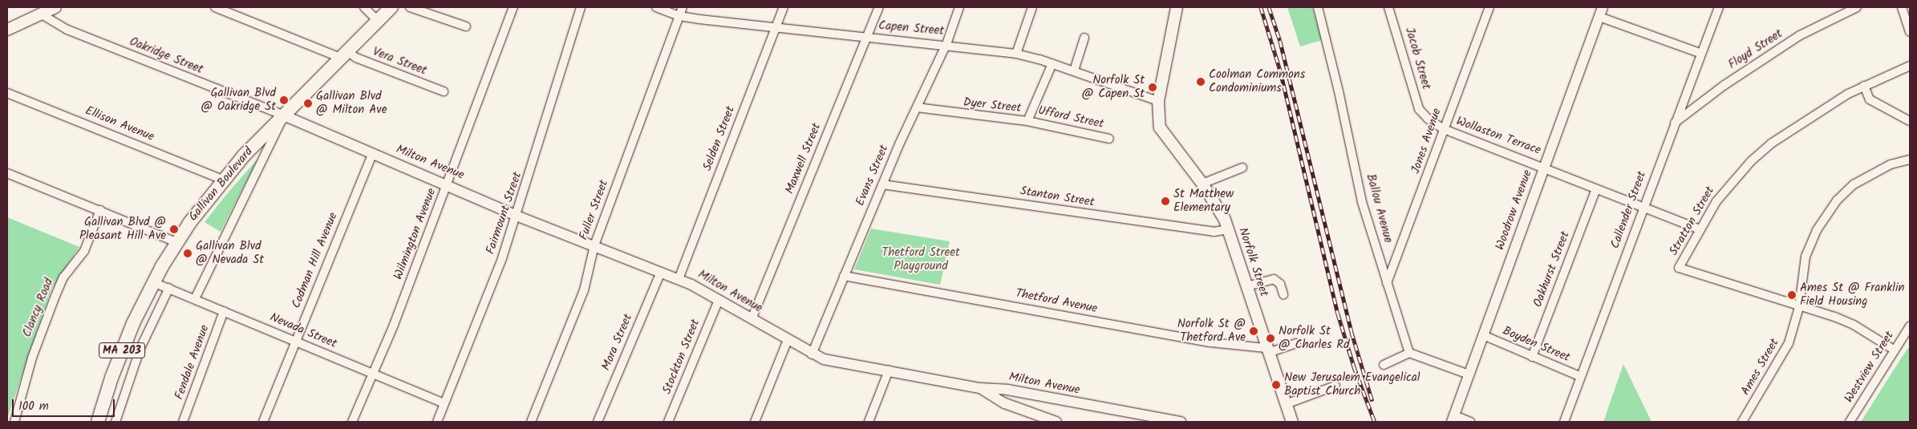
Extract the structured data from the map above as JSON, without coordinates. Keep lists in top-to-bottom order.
{
  "streets": {
    "highway": ["Gallivan Boulevard", "MA 203"],
    "main road": ["Norfolk Street"],
    "street": [
      "Capen Street",
      "Floyd Street",
      "Oakridge Street",
      "Jacob Street",
      "Vera Street",
      "Dyer Street",
      "Ufford Street",
      "Ellison Avenue",
      "Wollaston Terrace",
      "Selden Street",
      "Jones Avenue",
      "Maxwell Street",
      "Milton Avenue",
      "Evans Street",
      "Stanton Street",
      "Ballou Avenue",
      "Fuller Street",
      "Woodrow Avenue",
      "Callender Street",
      "Fairmount Street",
      "Stratton Street",
      "Wilmington Avenue",
      "Codman Hill Avenue",
      "Oakhurst Street",
      "Thetford Avenue",
      "Clancy Road",
      "Nevada Street",
      "Mora Street",
      "Boyden Street",
      "Stockton Street",
      "Fendale Avenue",
      "Ames Street",
      "Westview Street"
    ]
  },
  "crossings": [
    ["Capen Street", "Dyer Street"],
    ["Capen Street", "Selden Street"],
    ["Capen Street", "Maxwell Street"],
    ["Capen Street", "Evans Street"],
    ["Capen Street", "Fuller Street"],
    ["Capen Street", "Norfolk Street"],
    ["Floyd Street", "Callender Street"],
    ["Oakridge Street", "Milton Avenue"],
    ["Oakridge Street", "Gallivan Boulevard"],
    ["Jacob Street", "Wollaston Terrace"],
    ["Jacob Street", "Jones Avenue"],
    ["Vera Street", "Gallivan Boulevard"],
    ["Dyer Street", "Ufford Street"],
    ["Dyer Street", "Evans Street"],
    ["Ellison Avenue", "Gallivan Boulevard"],
    ["Wollaston Terrace", "Jones Avenue"],
    ["Wollaston Terrace", "Woodrow Avenue"],
    ["Wollaston Terrace", "Callender Street"],
    ["Wollaston Terrace", "Stratton Street"],
    ["Wollaston Terrace", "Oakhurst Street"],
    ["Selden Street", "Milton Avenue"],
    ["Jones Avenue", "Ballou Avenue"],
    ["Maxwell Street", "Milton Avenue"],
    ["Milton Avenue", "Evans Street"],
    ["Milton Avenue", "Gallivan Boulevard"],
    ["Milton Avenue", "Fuller Street"],
    ["Milton Avenue", "Fairmount Street"],
    ["Milton Avenue", "Wilmington Avenue"],
    ["Milton Avenue", "Codman Hill Avenue"],
    ["Milton Avenue", "Mora Street"],
    ["Milton Avenue", "Stockton Street"],
    ["Evans Street", "Stanton Street"],
    ["Evans Street", "Thetford Avenue"],
    ["Gallivan Boulevard", "Nevada Street"],
    ["Stanton Street", "Norfolk Street"],
    ["Woodrow Avenue", "Boyden Street"],
    ["Callender Street", "Boyden Street"],
    ["Fairmount Street", "Nevada Street"],
    ["Stratton Street", "Ames Street"],
    ["Wilmington Avenue", "Nevada Street"],
    ["Codman Hill Avenue", "Nevada Street"],
    ["Norfolk Street", "Thetford Avenue"],
    ["Oakhurst Street", "Boyden Street"],
    ["Nevada Street", "Fendale Avenue"]
  ],
  "parks": ["Thetford Street Playground"],
  "places": [
    "Coolman Commons Condominiums",
    "Norfolk St @ Capen St",
    "Gallivan Blvd @ Oakridge St",
    "Gallivan Blvd @ Milton Ave",
    "St Matthew Elementary",
    "Gallivan Blvd @ Pleasant Hill Ave",
    "Gallivan Blvd @ Nevada St",
    "Ames St @ Franklin Field Housing",
    "Norfolk St @ Thetford Ave",
    "Norfolk St @ Charles Rd",
    "New Jerusalem Evangelical Baptist Church"
  ],
  "scale_bar": "100 m"
}
